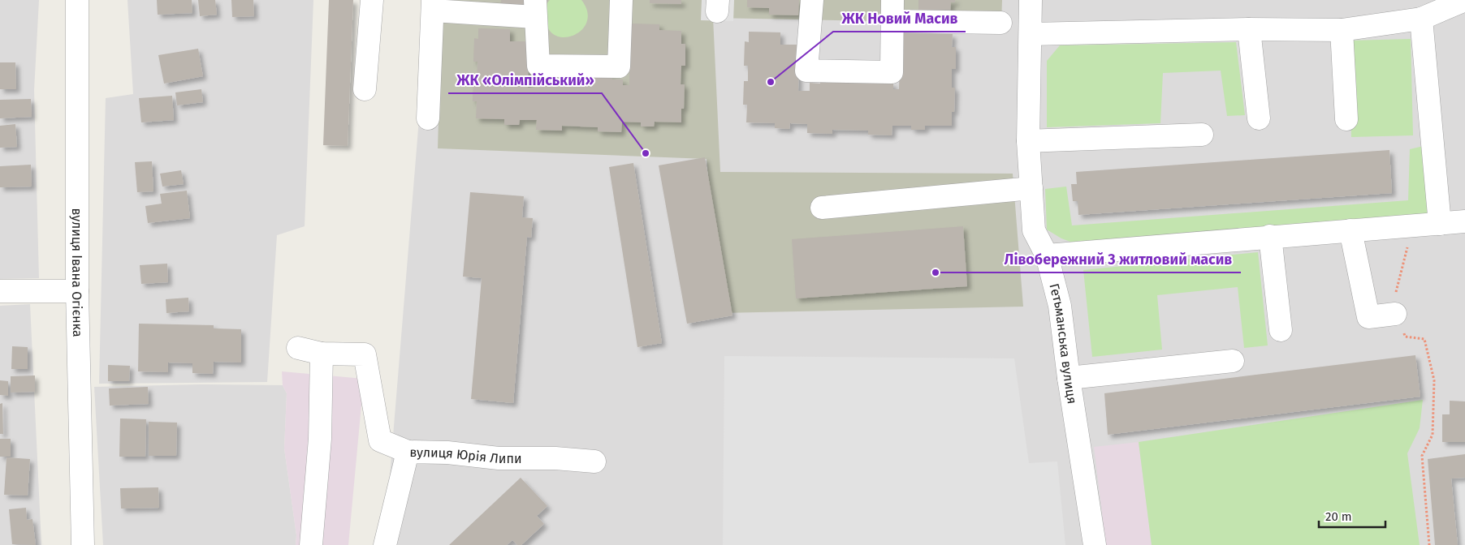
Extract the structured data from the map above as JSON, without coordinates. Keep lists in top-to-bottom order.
{
  "streets": {
    "street": ["вулиця Івана Огієнка", "Гетьманська вулиця", "вулиця Юрія Липи"]
  },
  "places": ["ЖК Новий Масив", "ЖК «Олімпійський»", "Лівобережний 3 житловий масив"],
  "scale_bar": "20 m"
}
